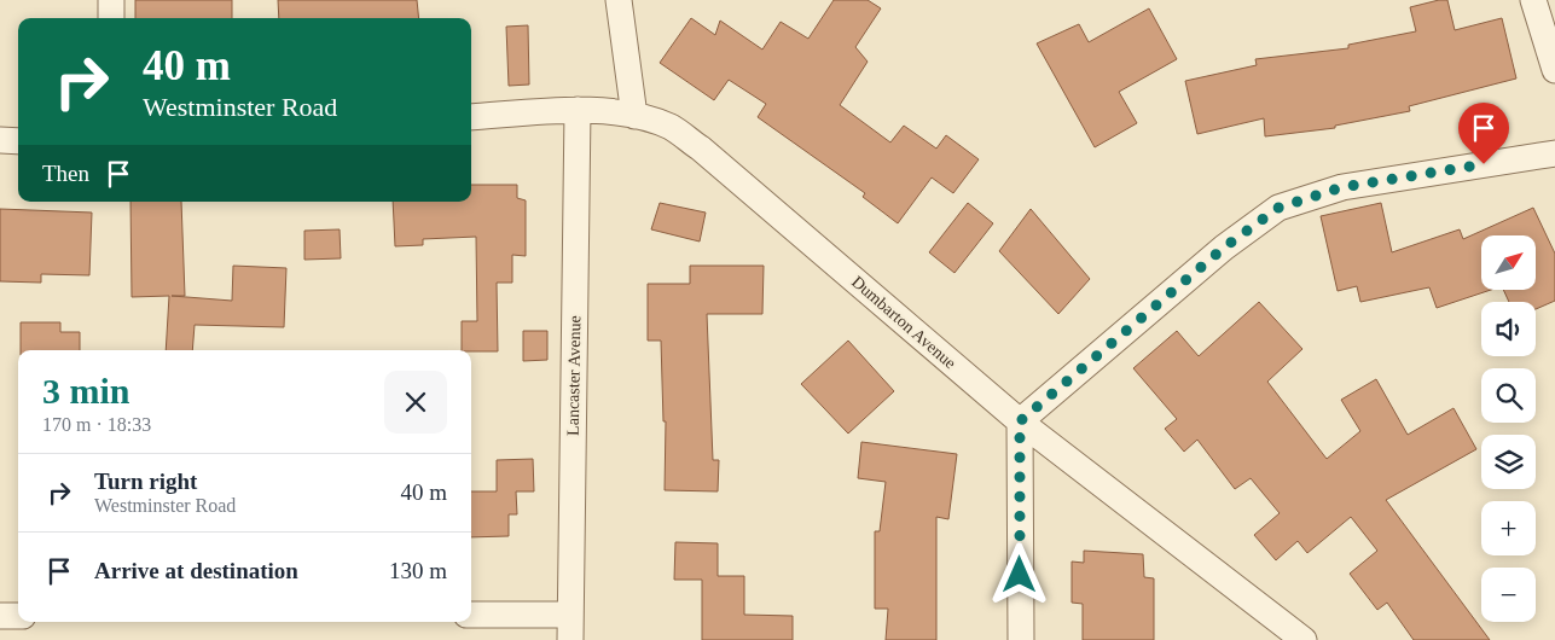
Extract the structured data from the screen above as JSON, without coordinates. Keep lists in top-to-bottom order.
{
  "streets": {
    "street": ["Dumbarton Avenue", "Lancaster Avenue"]
  },
  "crossings": [
    ["Dumbarton Avenue", "Lancaster Avenue"]
  ],
  "north": "top right",
  "page": {
    "turn": ["40 m", "Westminster Road"],
    "then": "Then",
    "map_buttons": ["+", "−"],
    "heading": ["3 min", "170 m · 18:33"],
    "list": [
      {
        "name": "Turn right",
        "note": "Westminster Road",
        "value": "40 m"
      },
      {
        "name": "Arrive at destination",
        "value": "130 m"
      }
    ]
  }
}
